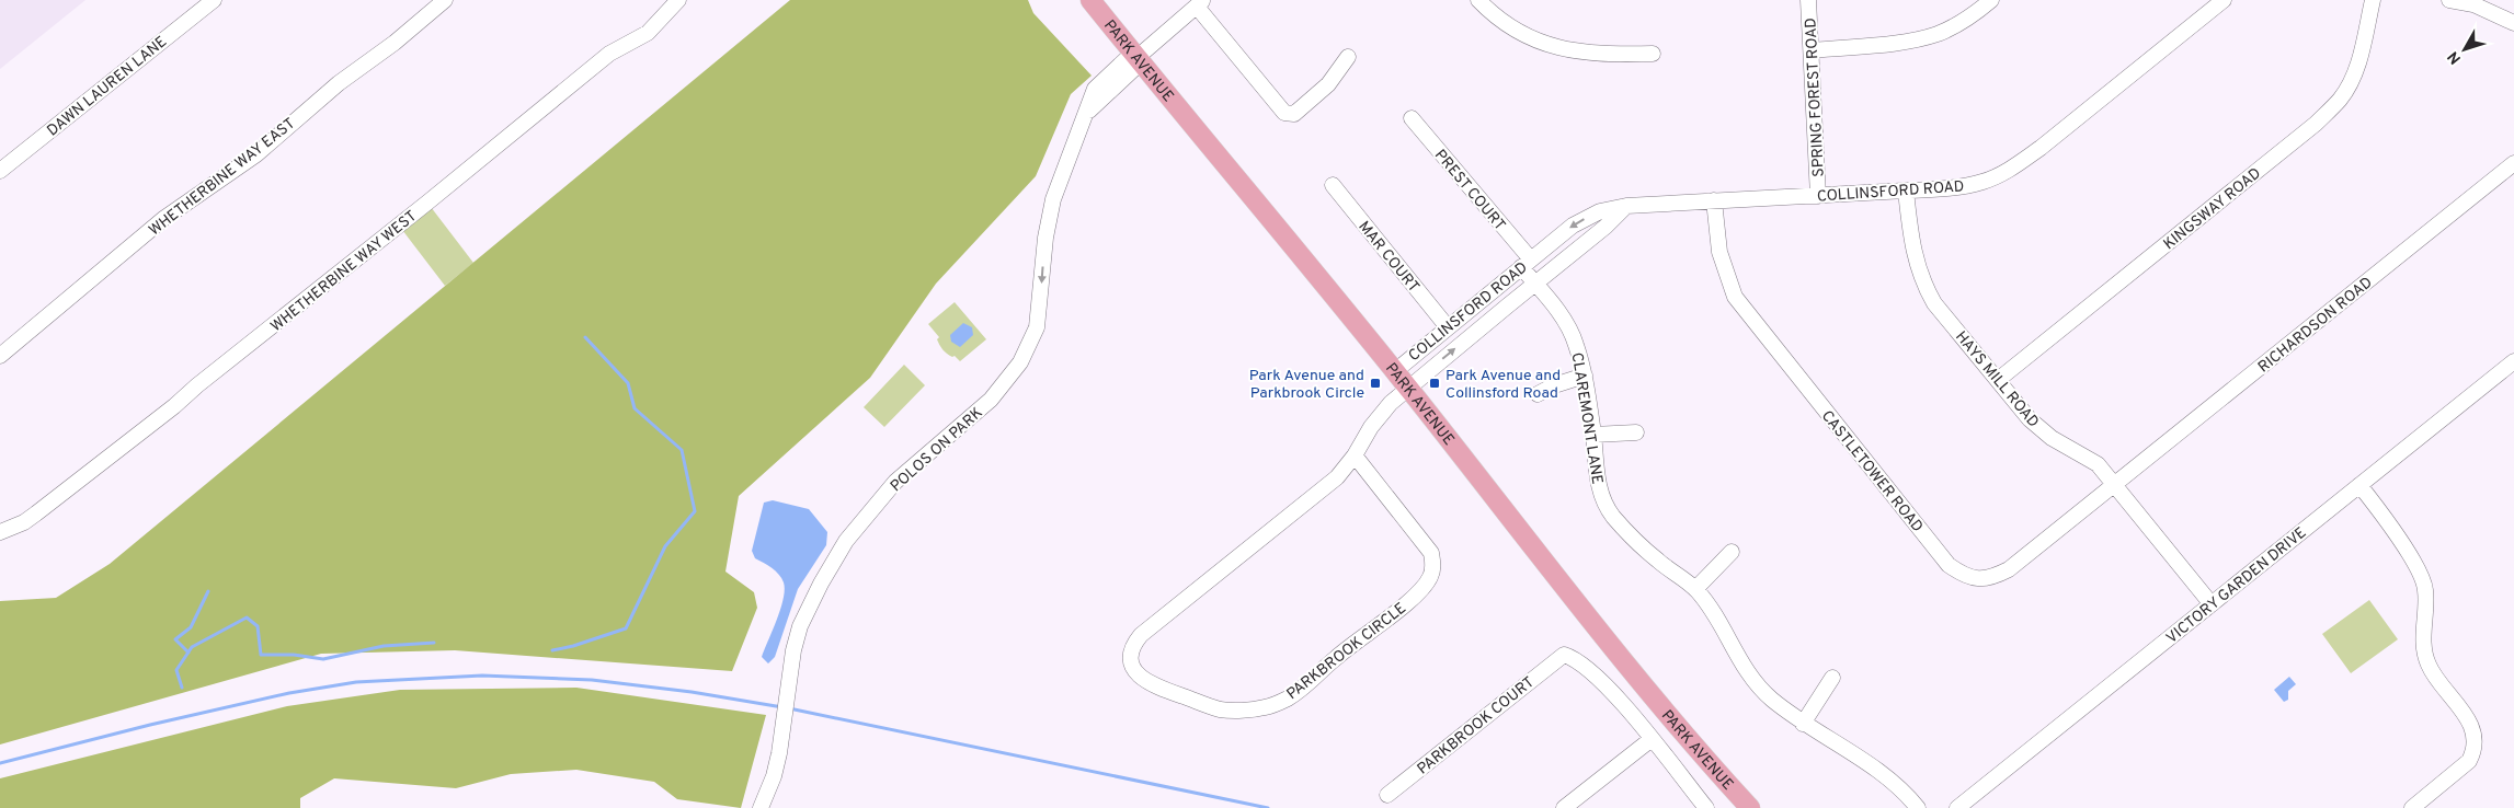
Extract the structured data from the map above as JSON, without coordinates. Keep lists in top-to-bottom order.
{
  "streets": {
    "main road": ["PARK AVENUE"],
    "street": [
      "DAWN LAUREN LANE",
      "SPRING FOREST ROAD",
      "WHETHERBINE WAY EAST",
      "PREST COURT",
      "COLLINSFORD ROAD",
      "KINGSWAY ROAD",
      "MAR COURT",
      "WHETHERBINE WAY WEST",
      "RICHARDSON ROAD",
      "HAYS MILL ROAD",
      "CLAREMONT LANE",
      "POLOS ON PARK",
      "CASTLETOWER ROAD",
      "VICTORY GARDEN DRIVE",
      "PARKBROOK CIRCLE",
      "PARKBROOK COURT"
    ]
  },
  "crossings": [
    ["PARK AVENUE", "COLLINSFORD ROAD"],
    ["PARK AVENUE", "POLOS ON PARK"],
    ["PARK AVENUE", "PARKBROOK CIRCLE"],
    ["SPRING FOREST ROAD", "COLLINSFORD ROAD"],
    ["PREST COURT", "COLLINSFORD ROAD"],
    ["PREST COURT", "CLAREMONT LANE"],
    ["COLLINSFORD ROAD", "MAR COURT"],
    ["COLLINSFORD ROAD", "HAYS MILL ROAD"],
    ["COLLINSFORD ROAD", "CLAREMONT LANE"],
    ["COLLINSFORD ROAD", "CASTLETOWER ROAD"],
    ["COLLINSFORD ROAD", "PARKBROOK CIRCLE"],
    ["KINGSWAY ROAD", "HAYS MILL ROAD"],
    ["RICHARDSON ROAD", "HAYS MILL ROAD"],
    ["RICHARDSON ROAD", "CASTLETOWER ROAD"],
    ["HAYS MILL ROAD", "CASTLETOWER ROAD"],
    ["HAYS MILL ROAD", "VICTORY GARDEN DRIVE"]
  ],
  "one_way": ["POLOS ON PARK"],
  "places": {
    "transit": ["Park Avenue and Parkbrook Circle", "Park Avenue and Collinsford Road"]
  },
  "north": "bottom left"
}
